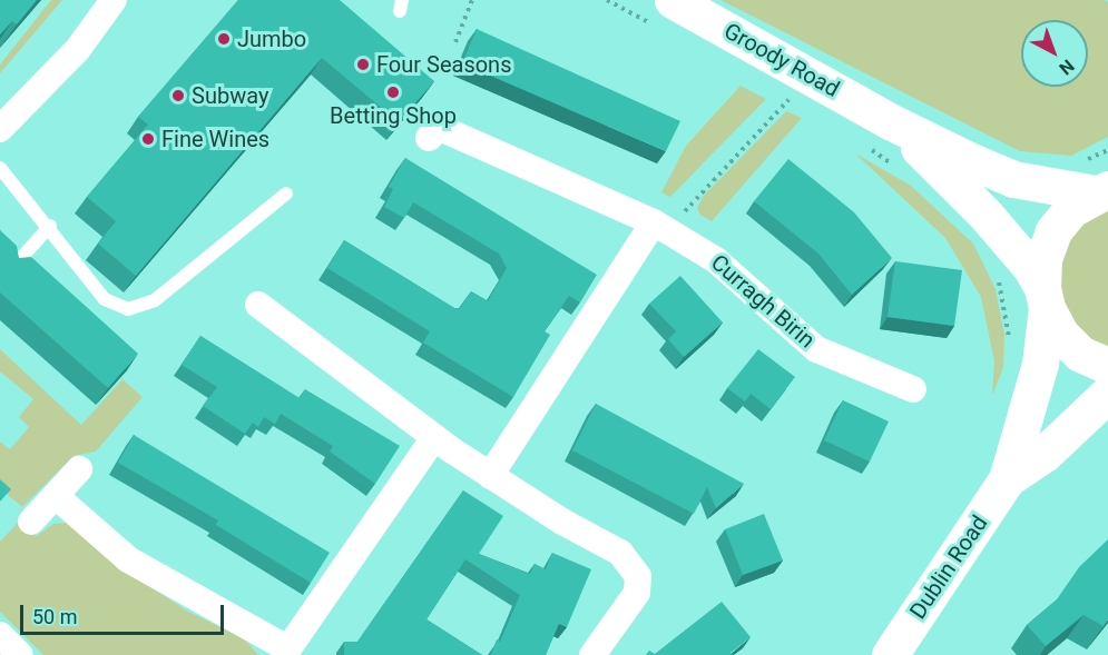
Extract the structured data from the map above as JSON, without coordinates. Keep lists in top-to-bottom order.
{
  "streets": {
    "main road": ["Groody Road", "Dublin Road"],
    "street": ["Curragh Birin"]
  },
  "places": [
    "Jumbo",
    "Four Seasons",
    "Betting Shop",
    "Subway",
    "Fine Wines"
  ],
  "scale_bar": "50 m",
  "north": "bottom right"
}
